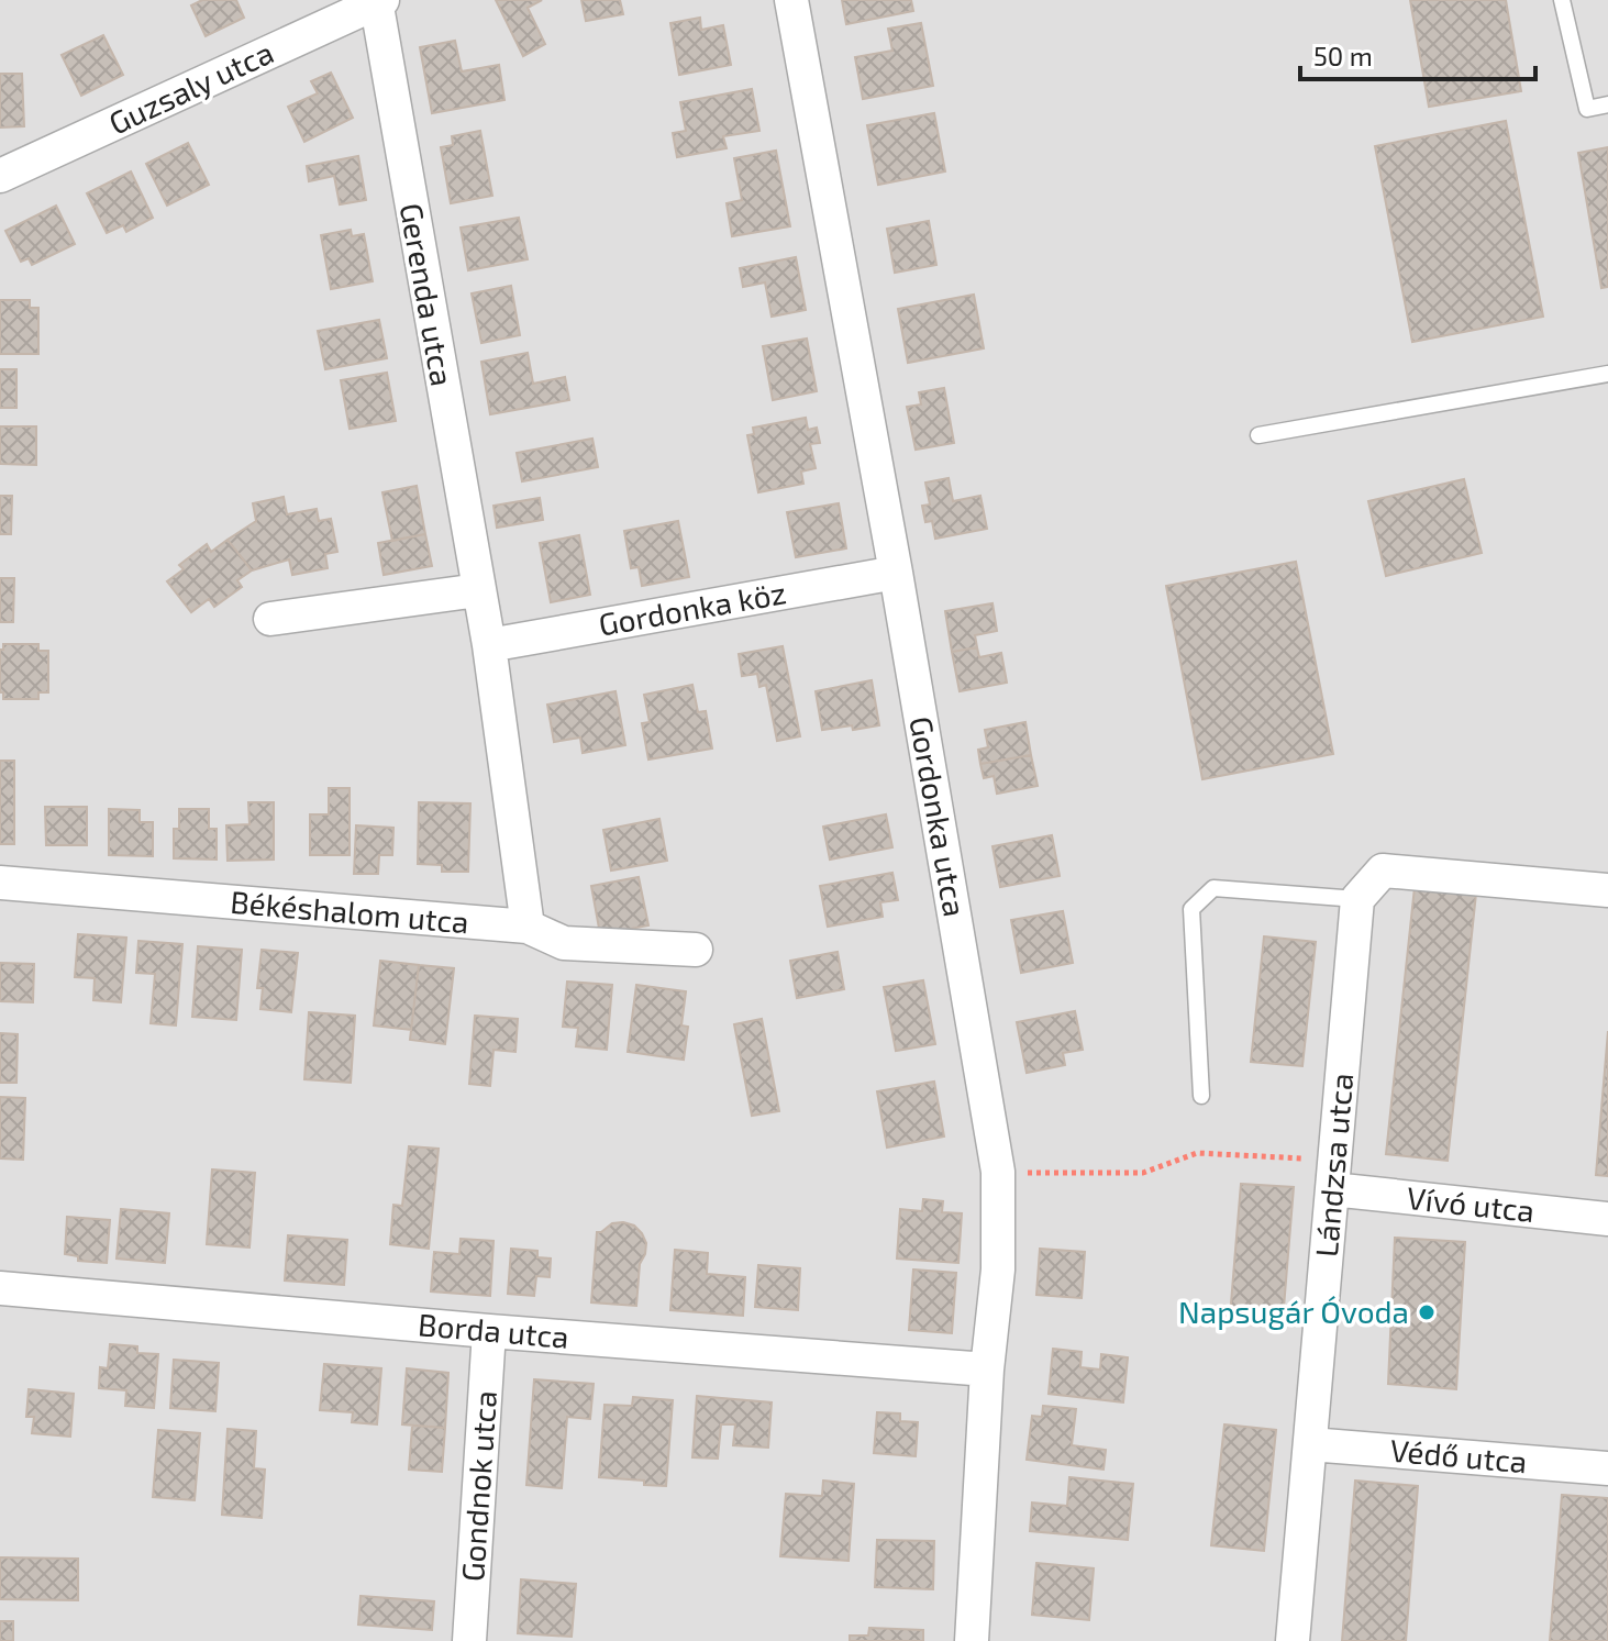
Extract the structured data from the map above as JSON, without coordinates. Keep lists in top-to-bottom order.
{
  "streets": {
    "street": [
      "Guzsaly utca",
      "Gerenda utca",
      "Gordonka köz",
      "Gordonka utca",
      "Békéshalom utca",
      "Lándzsa utca",
      "Vívó utca",
      "Borda utca",
      "Védő utca",
      "Gondnok utca"
    ]
  },
  "crossings": [
    ["Guzsaly utca", "Gerenda utca"],
    ["Gerenda utca", "Gordonka köz"],
    ["Gerenda utca", "Békéshalom utca"],
    ["Gordonka köz", "Gordonka utca"],
    ["Gordonka utca", "Borda utca"],
    ["Lándzsa utca", "Vívó utca"],
    ["Lándzsa utca", "Védő utca"],
    ["Borda utca", "Gondnok utca"]
  ],
  "places": ["Napsugár Óvoda"],
  "scale_bar": "50 m"
}
